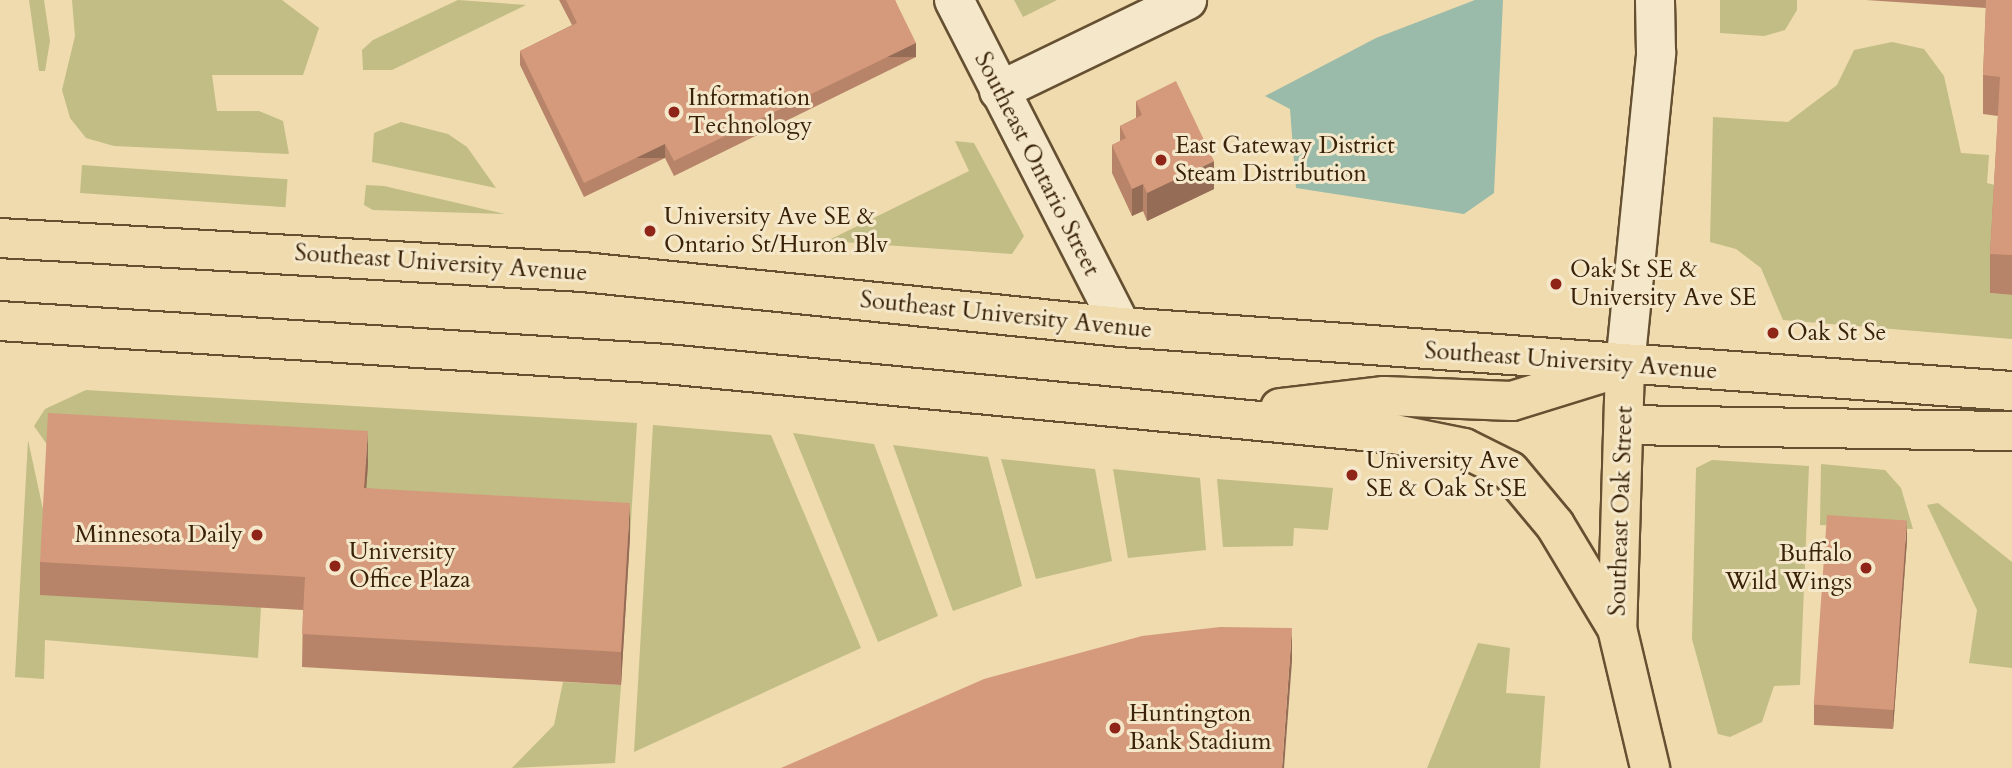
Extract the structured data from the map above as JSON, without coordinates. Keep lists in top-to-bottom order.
{
  "streets": {
    "main road": ["Southeast University Avenue", "Southeast Oak Street"],
    "street": ["Southeast Ontario Street"]
  },
  "crossings": [
    ["Southeast Ontario Street", "Southeast University Avenue"],
    ["Southeast University Avenue", "Southeast Oak Street"]
  ],
  "places": [
    "Information Technology",
    "East Gateway District Steam Distribution",
    "University Ave SE & Ontario St/Huron Blv",
    "Oak St SE & University Ave SE",
    "Oak St Se",
    "University Ave SE & Oak St SE",
    "Minnesota Daily",
    "University Office Plaza",
    "Buffalo Wild Wings",
    "Huntington Bank Stadium"
  ]
}
